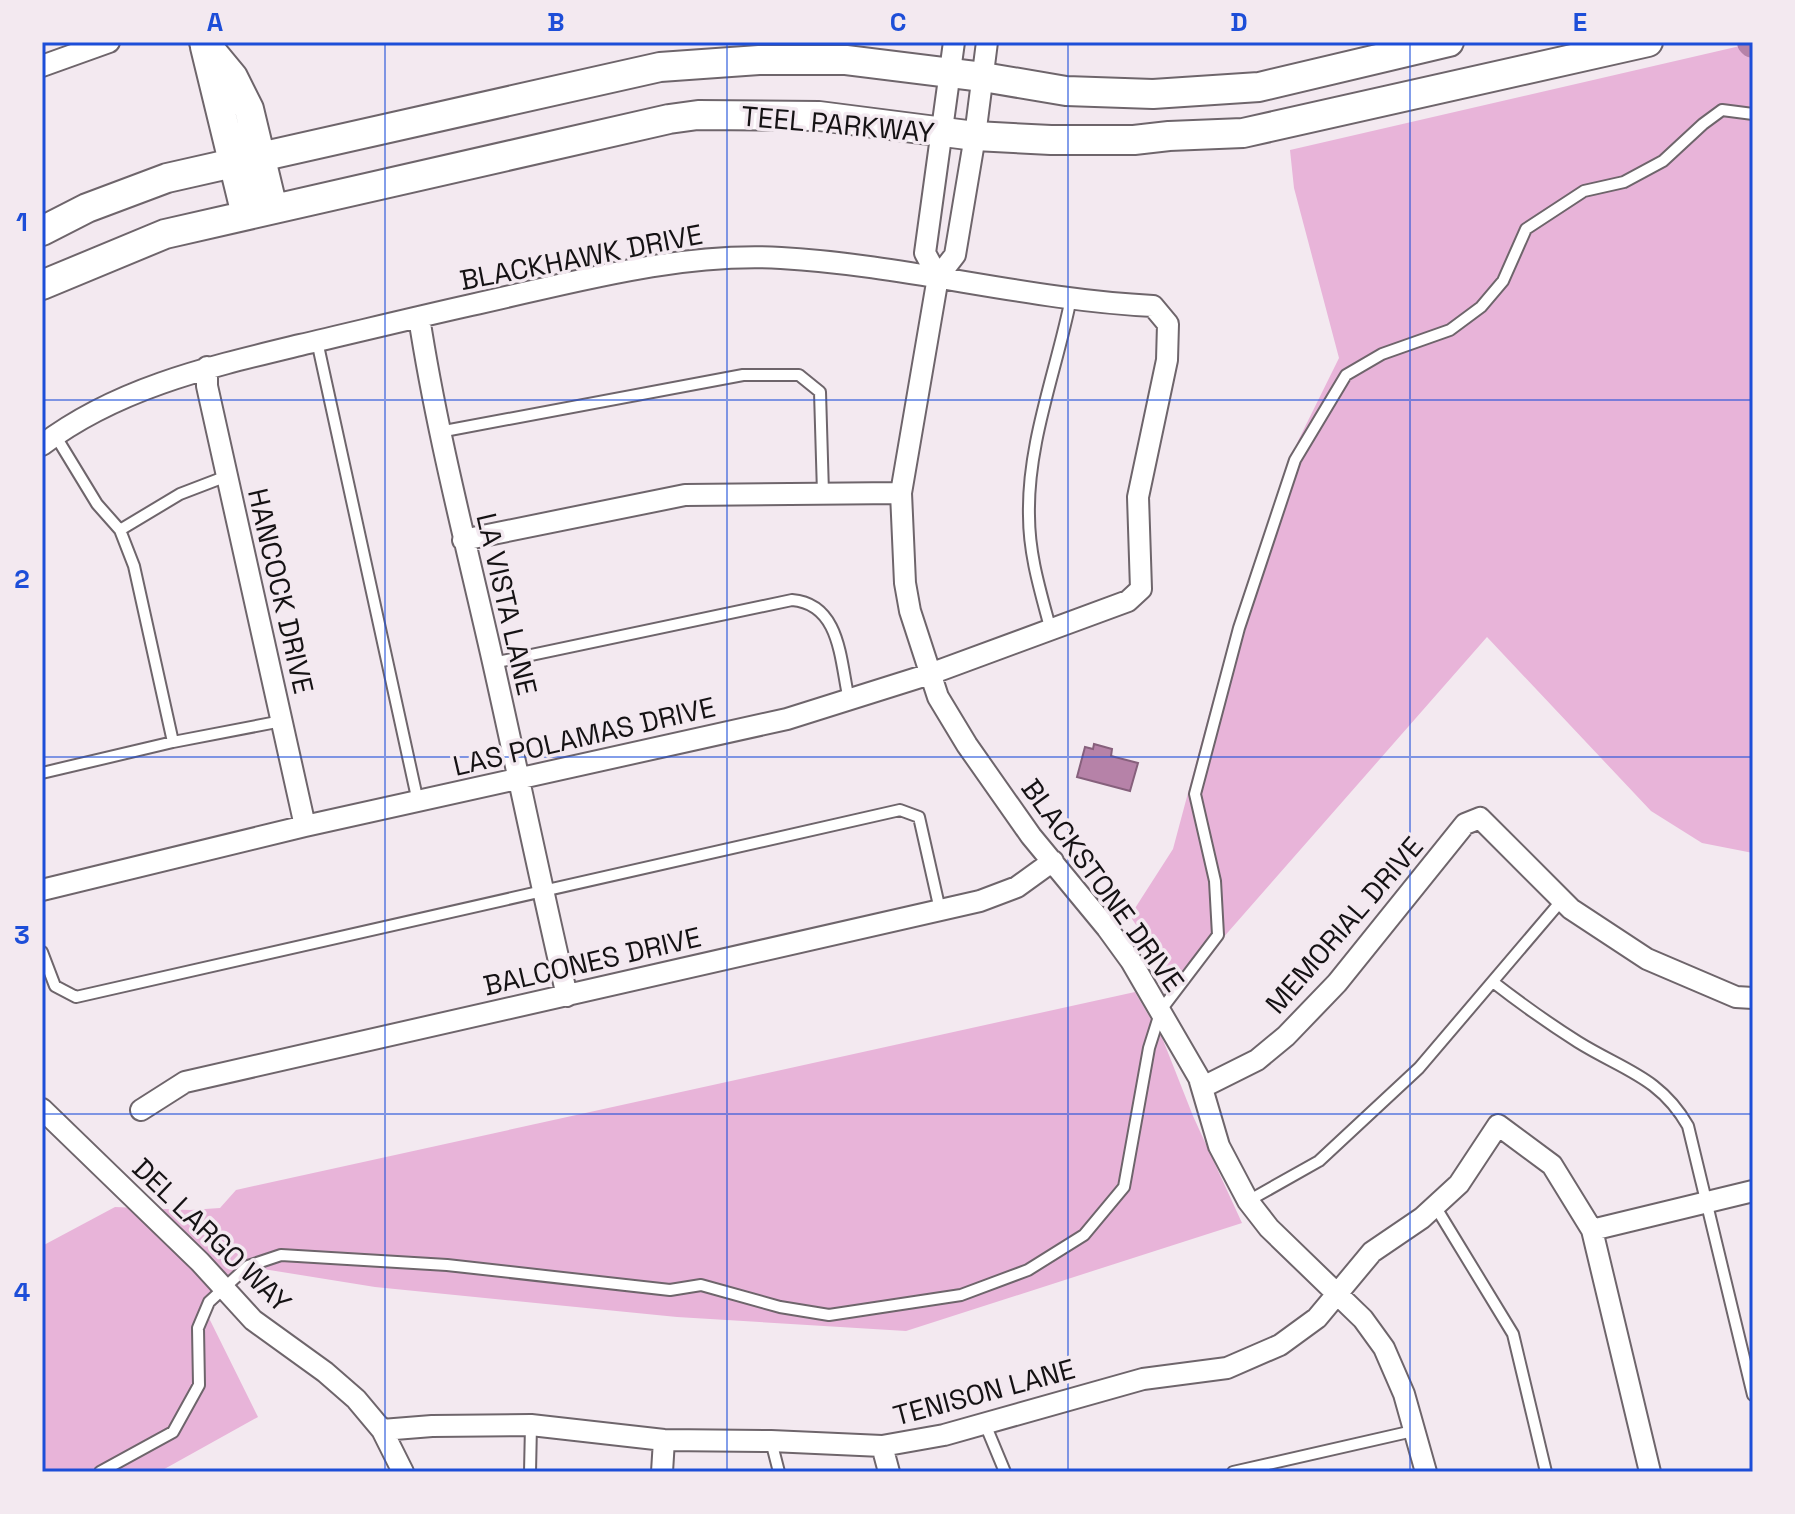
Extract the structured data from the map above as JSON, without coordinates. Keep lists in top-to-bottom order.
{
  "streets": {
    "main road": ["TEEL PARKWAY"],
    "street": [
      "BLACKHAWK DRIVE",
      "HANCOCK DRIVE",
      "LA VISTA LANE",
      "LAS POLAMAS DRIVE",
      "BLACKSTONE DRIVE",
      "MEMORIAL DRIVE",
      "BALCONES DRIVE",
      "DEL LARGO WAY",
      "TENISON LANE"
    ]
  },
  "crossings": [
    ["TEEL PARKWAY", "BLACKSTONE DRIVE"],
    ["BLACKHAWK DRIVE", "HANCOCK DRIVE"],
    ["BLACKHAWK DRIVE", "LA VISTA LANE"],
    ["BLACKHAWK DRIVE", "LAS POLAMAS DRIVE"],
    ["BLACKHAWK DRIVE", "BLACKSTONE DRIVE"],
    ["HANCOCK DRIVE", "LAS POLAMAS DRIVE"],
    ["LA VISTA LANE", "LAS POLAMAS DRIVE"],
    ["LA VISTA LANE", "BALCONES DRIVE"],
    ["LAS POLAMAS DRIVE", "BLACKSTONE DRIVE"],
    ["BLACKSTONE DRIVE", "MEMORIAL DRIVE"],
    ["BLACKSTONE DRIVE", "BALCONES DRIVE"],
    ["BLACKSTONE DRIVE", "TENISON LANE"],
    ["DEL LARGO WAY", "TENISON LANE"]
  ],
  "grid": {
    "columns": [
      "A",
      "B",
      "C",
      "D",
      "E"
    ],
    "rows": [
      "1",
      "2",
      "3",
      "4"
    ]
  }
}
